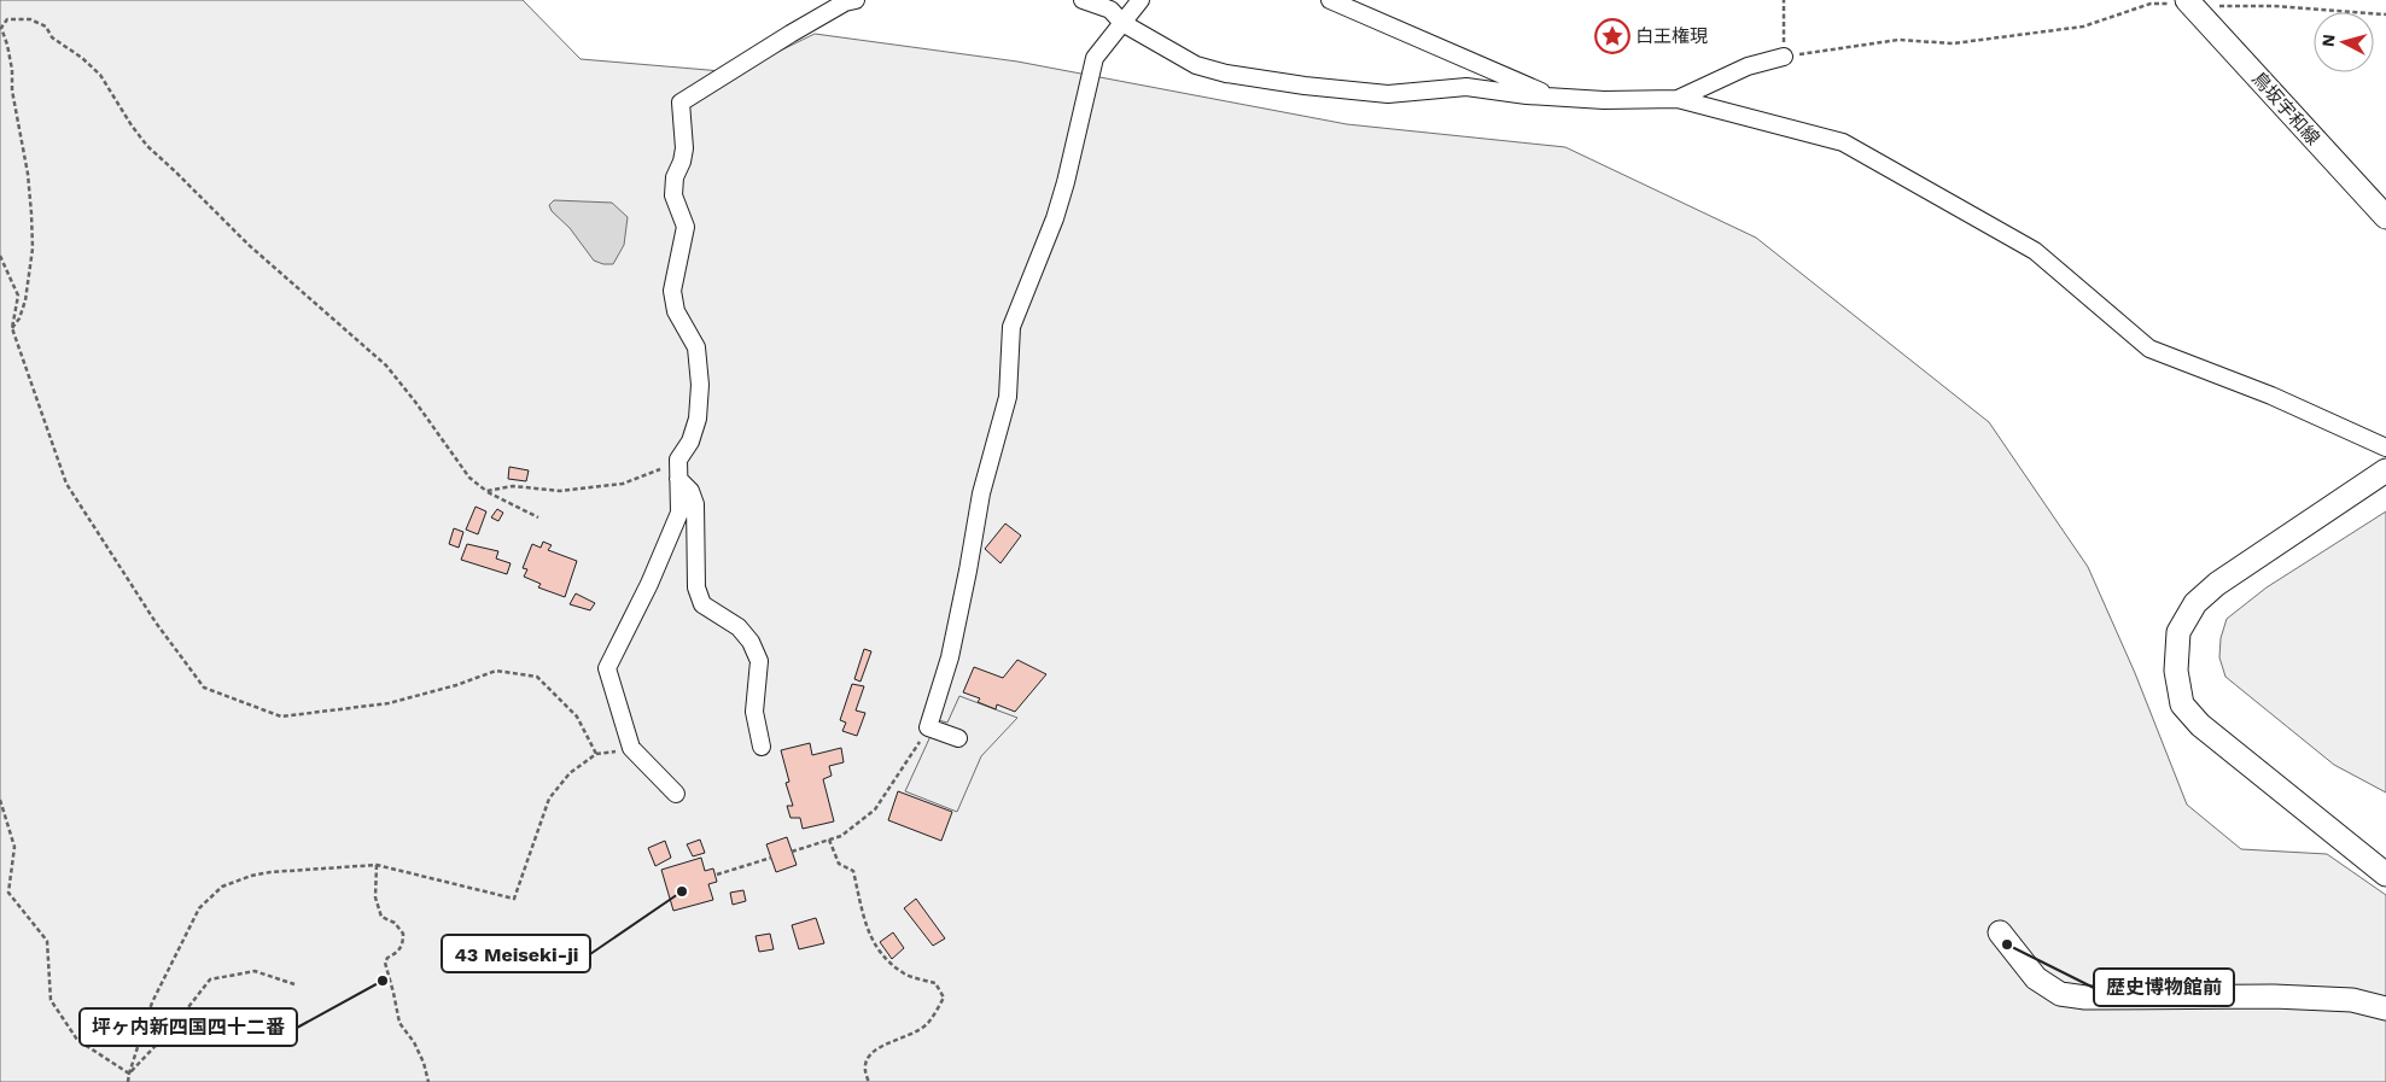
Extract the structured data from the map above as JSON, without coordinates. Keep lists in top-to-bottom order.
{
  "streets": {
    "street": ["鳥坂宇和線"]
  },
  "places": {
    "place": ["白王権現"],
    "other": ["43 Meiseki-ji", "歴史博物館前", "坪ヶ内新四国四十二番"]
  },
  "north": "left"
}
